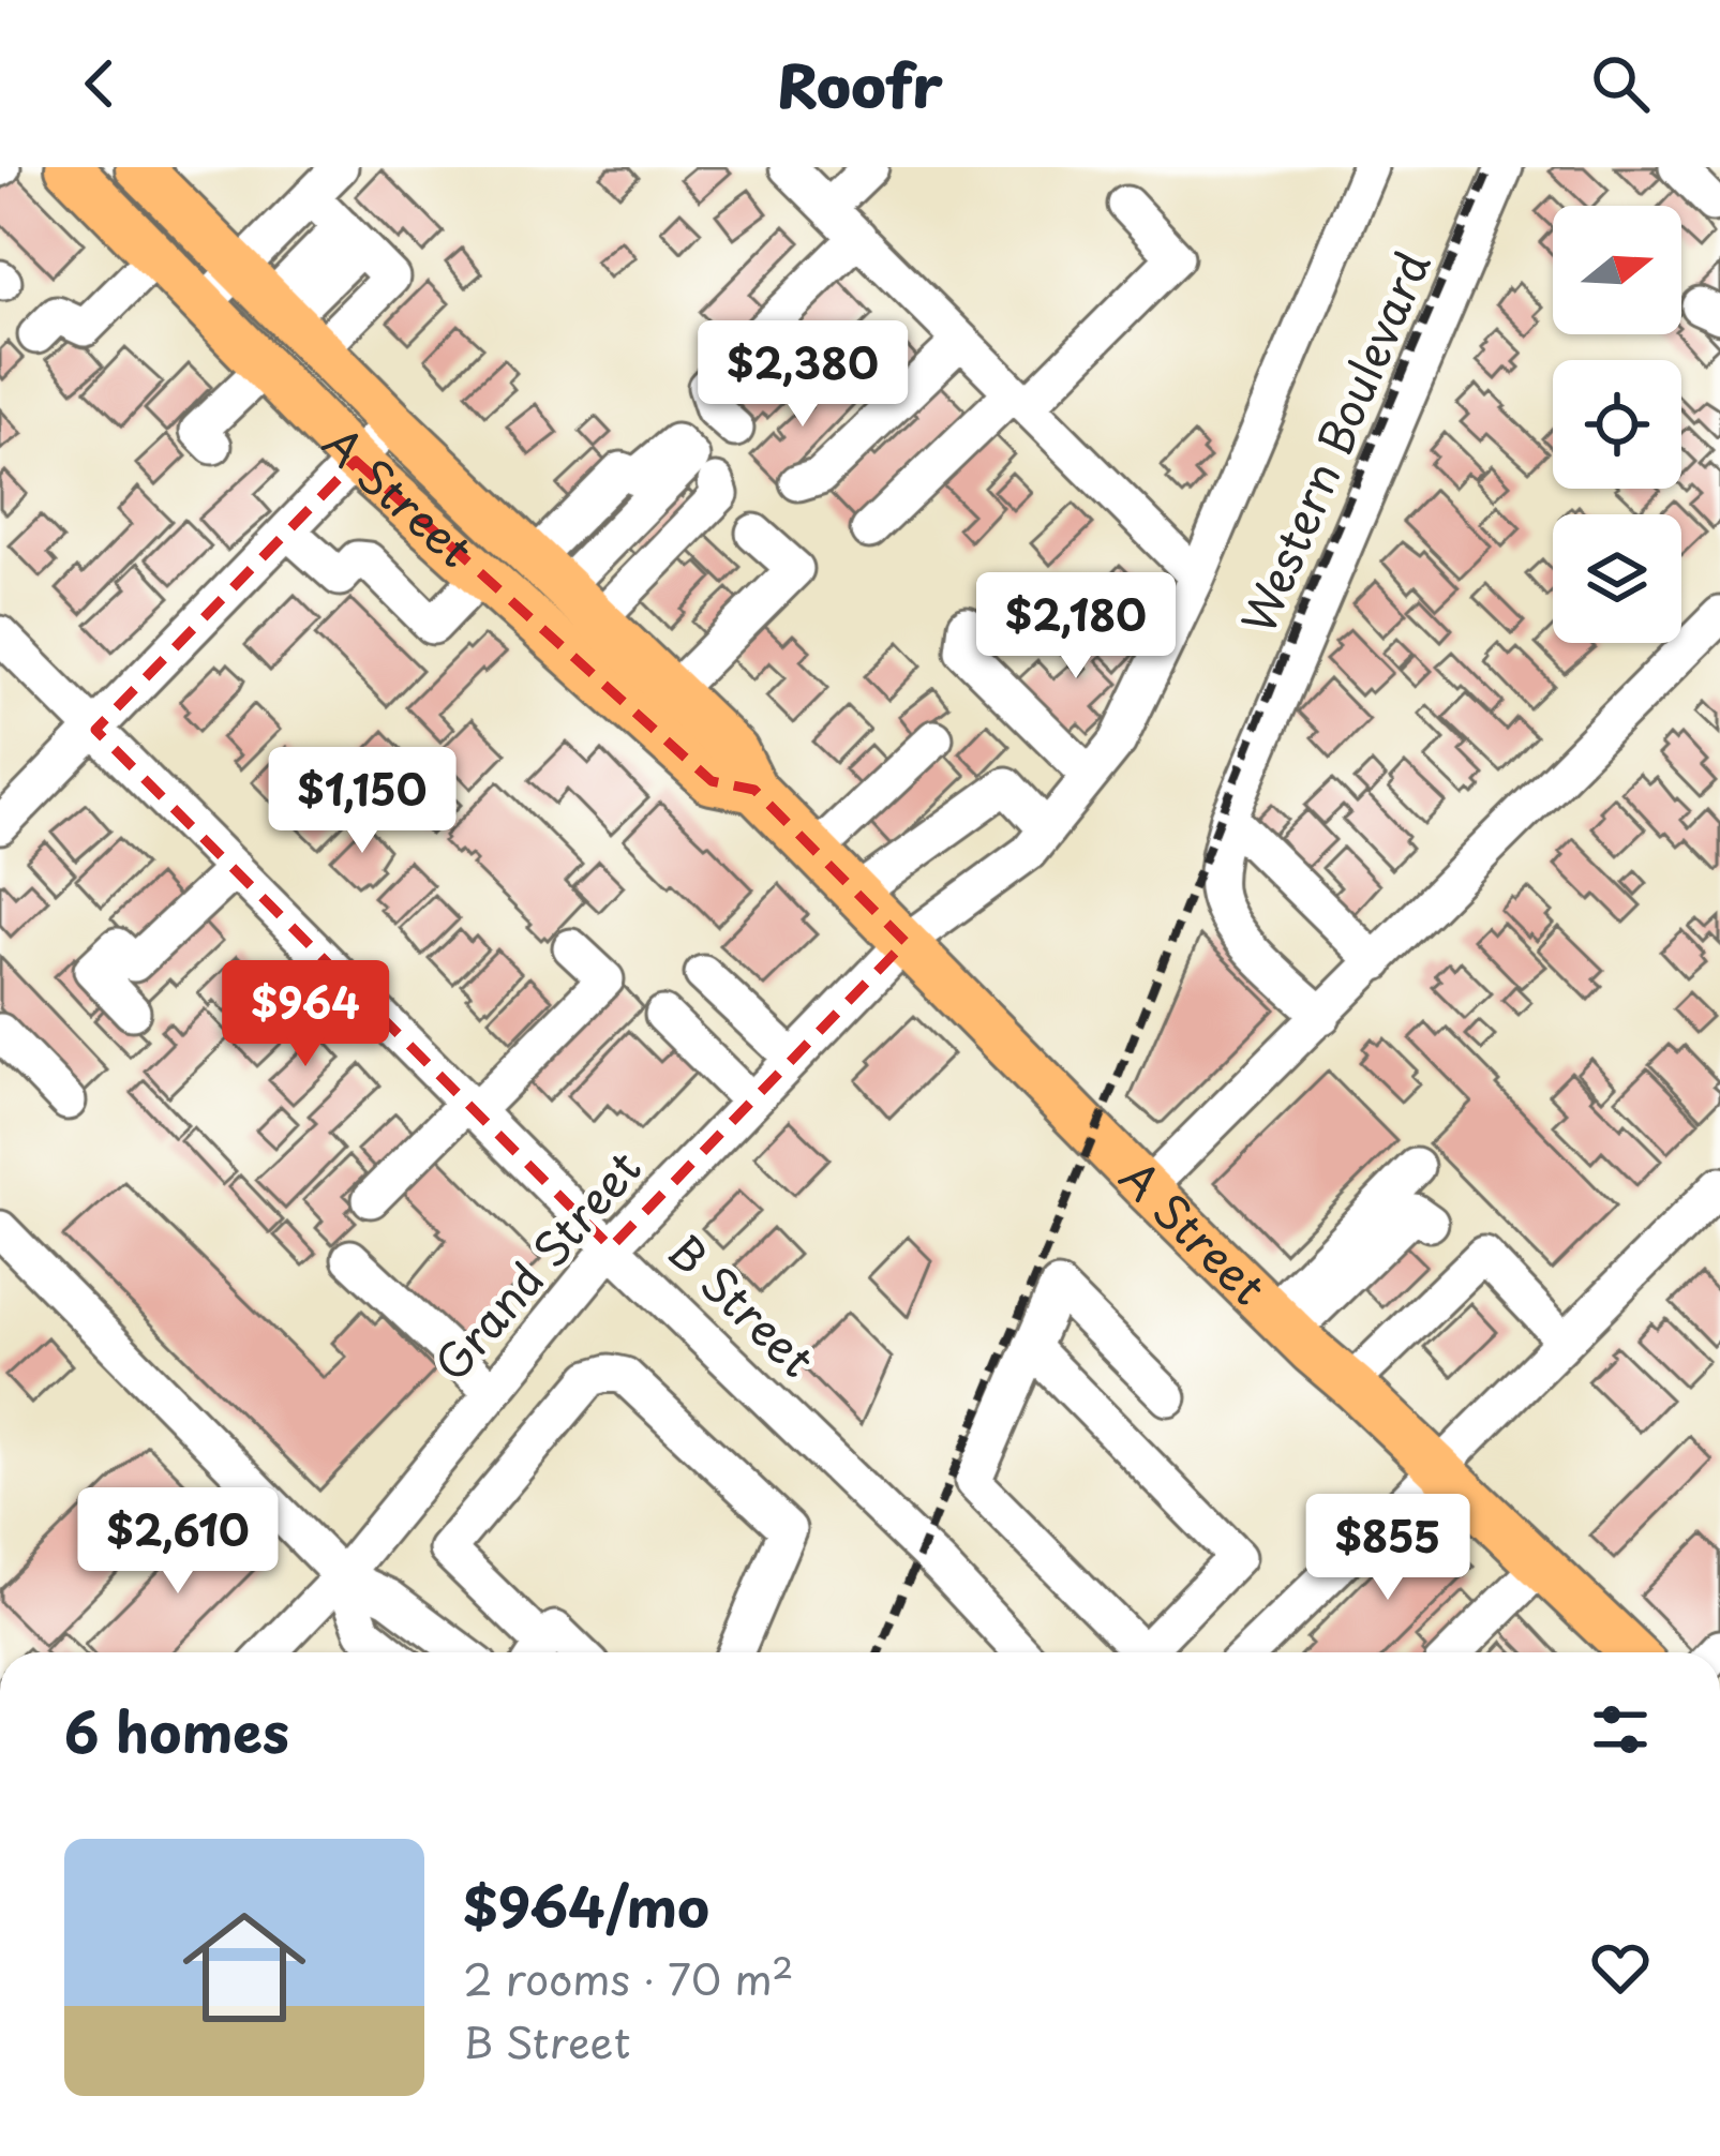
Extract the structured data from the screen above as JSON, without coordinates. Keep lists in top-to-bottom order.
{
  "streets": {
    "main road": ["A Street"],
    "street": ["Western Boulevard", "Grand Street", "B Street"]
  },
  "crossings": [
    ["Western Boulevard", "A Street"],
    ["Western Boulevard", "Grand Street"],
    ["A Street", "Grand Street"],
    ["Grand Street", "B Street"]
  ],
  "north": "right",
  "page": {
    "header": "Roofr",
    "price": [
      "$2,380",
      "$2,180",
      "$1,150",
      "$964",
      "$2,610",
      "$855"
    ],
    "heading": "6 homes",
    "list": [
      {
        "name": "$964/mo",
        "note": "2 rooms · 70 m² · B Street"
      }
    ]
  }
}
